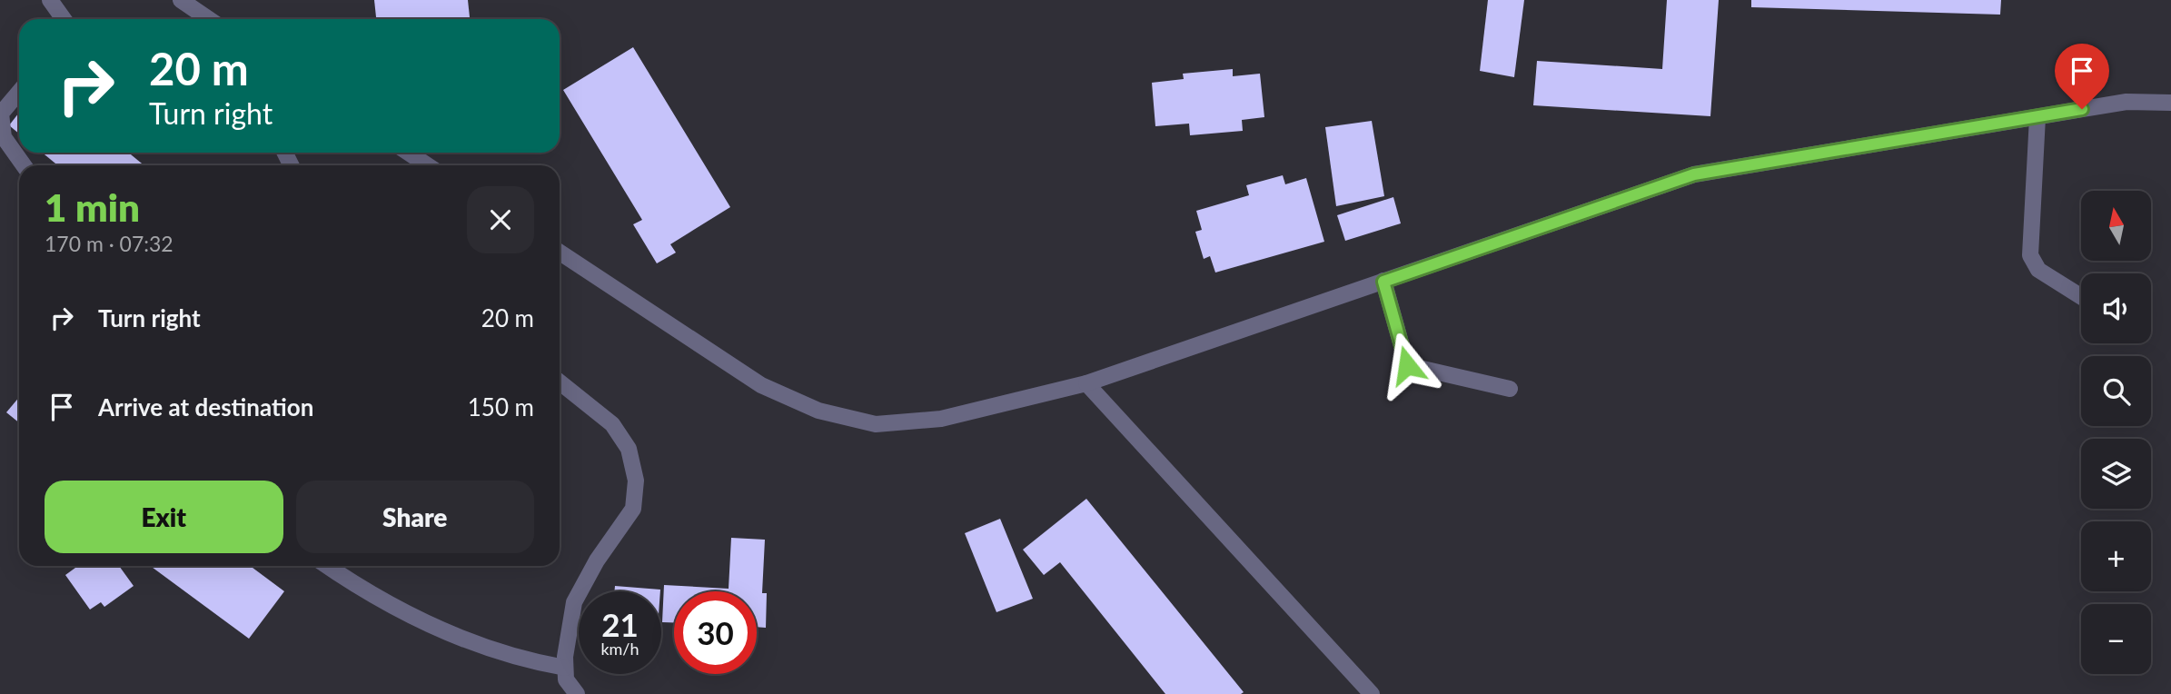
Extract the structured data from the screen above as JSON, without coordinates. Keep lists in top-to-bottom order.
{
  "north": "top",
  "page": {
    "turn": ["20 m", "Turn right"],
    "heading": ["1 min", "170 m · 07:32"],
    "map_buttons": ["+", "−"],
    "list": [
      {
        "name": "Turn right",
        "value": "20 m"
      },
      {
        "name": "Arrive at destination",
        "value": "150 m"
      }
    ],
    "buttons": ["Exit", "Share"],
    "speed": "21 km/h",
    "limit": "30"
  }
}
